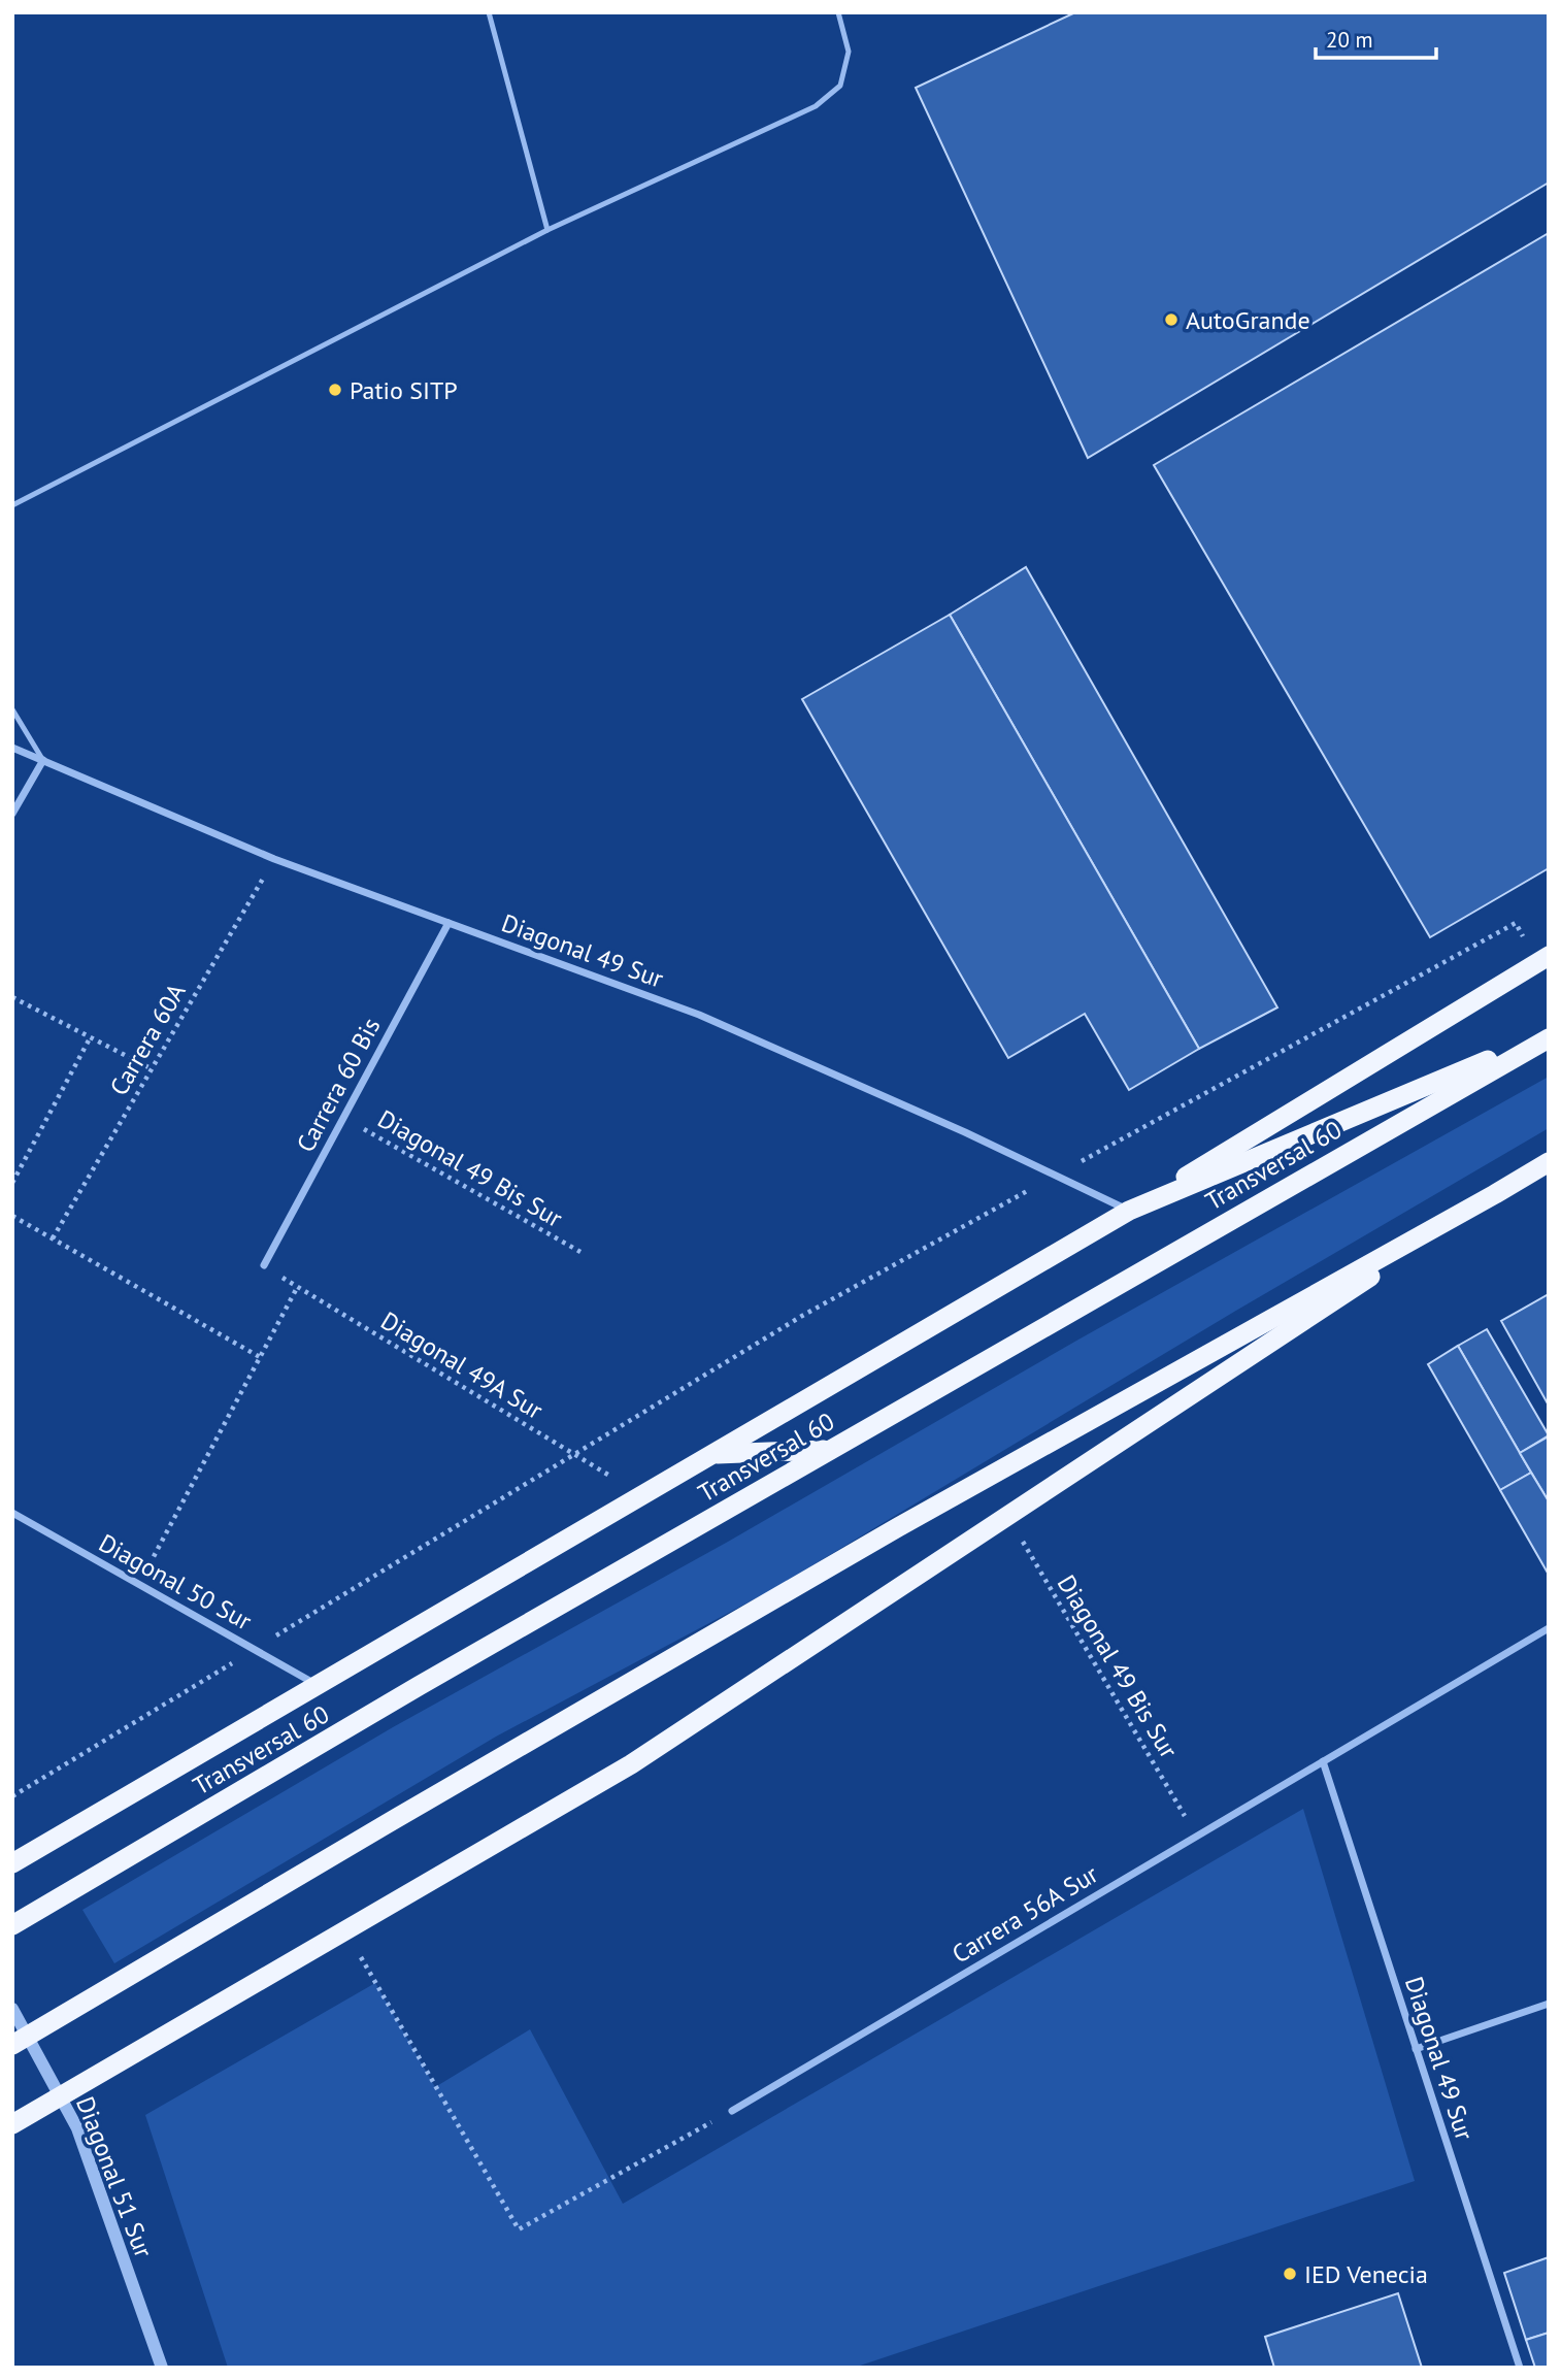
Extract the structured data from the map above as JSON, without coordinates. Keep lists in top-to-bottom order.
{
  "streets": {
    "highway": ["Transversal 60"],
    "street": [
      "Diagonal 49 Sur",
      "Carrera 60 Bis",
      "Diagonal 50 Sur",
      "Carrera 56A Sur",
      "Diagonal 51 Sur"
    ],
    "path": ["Carrera 60A", "Diagonal 49 Bis Sur", "Diagonal 49A Sur"]
  },
  "crossings": [
    ["Diagonal 49 Sur", "Carrera 60A"],
    ["Diagonal 49 Sur", "Carrera 60 Bis"],
    ["Diagonal 49 Sur", "Transversal 60"],
    ["Diagonal 49 Sur", "Carrera 56A Sur"],
    ["Carrera 60 Bis", "Diagonal 49 Bis Sur"],
    ["Carrera 60 Bis", "Diagonal 49A Sur"],
    ["Transversal 60", "Diagonal 49A Sur"],
    ["Transversal 60", "Diagonal 50 Sur"],
    ["Diagonal 49 Bis Sur", "Carrera 56A Sur"]
  ],
  "places": ["AutoGrande", "Patio SITP", "IED Venecia"],
  "scale_bar": "20 m"
}
